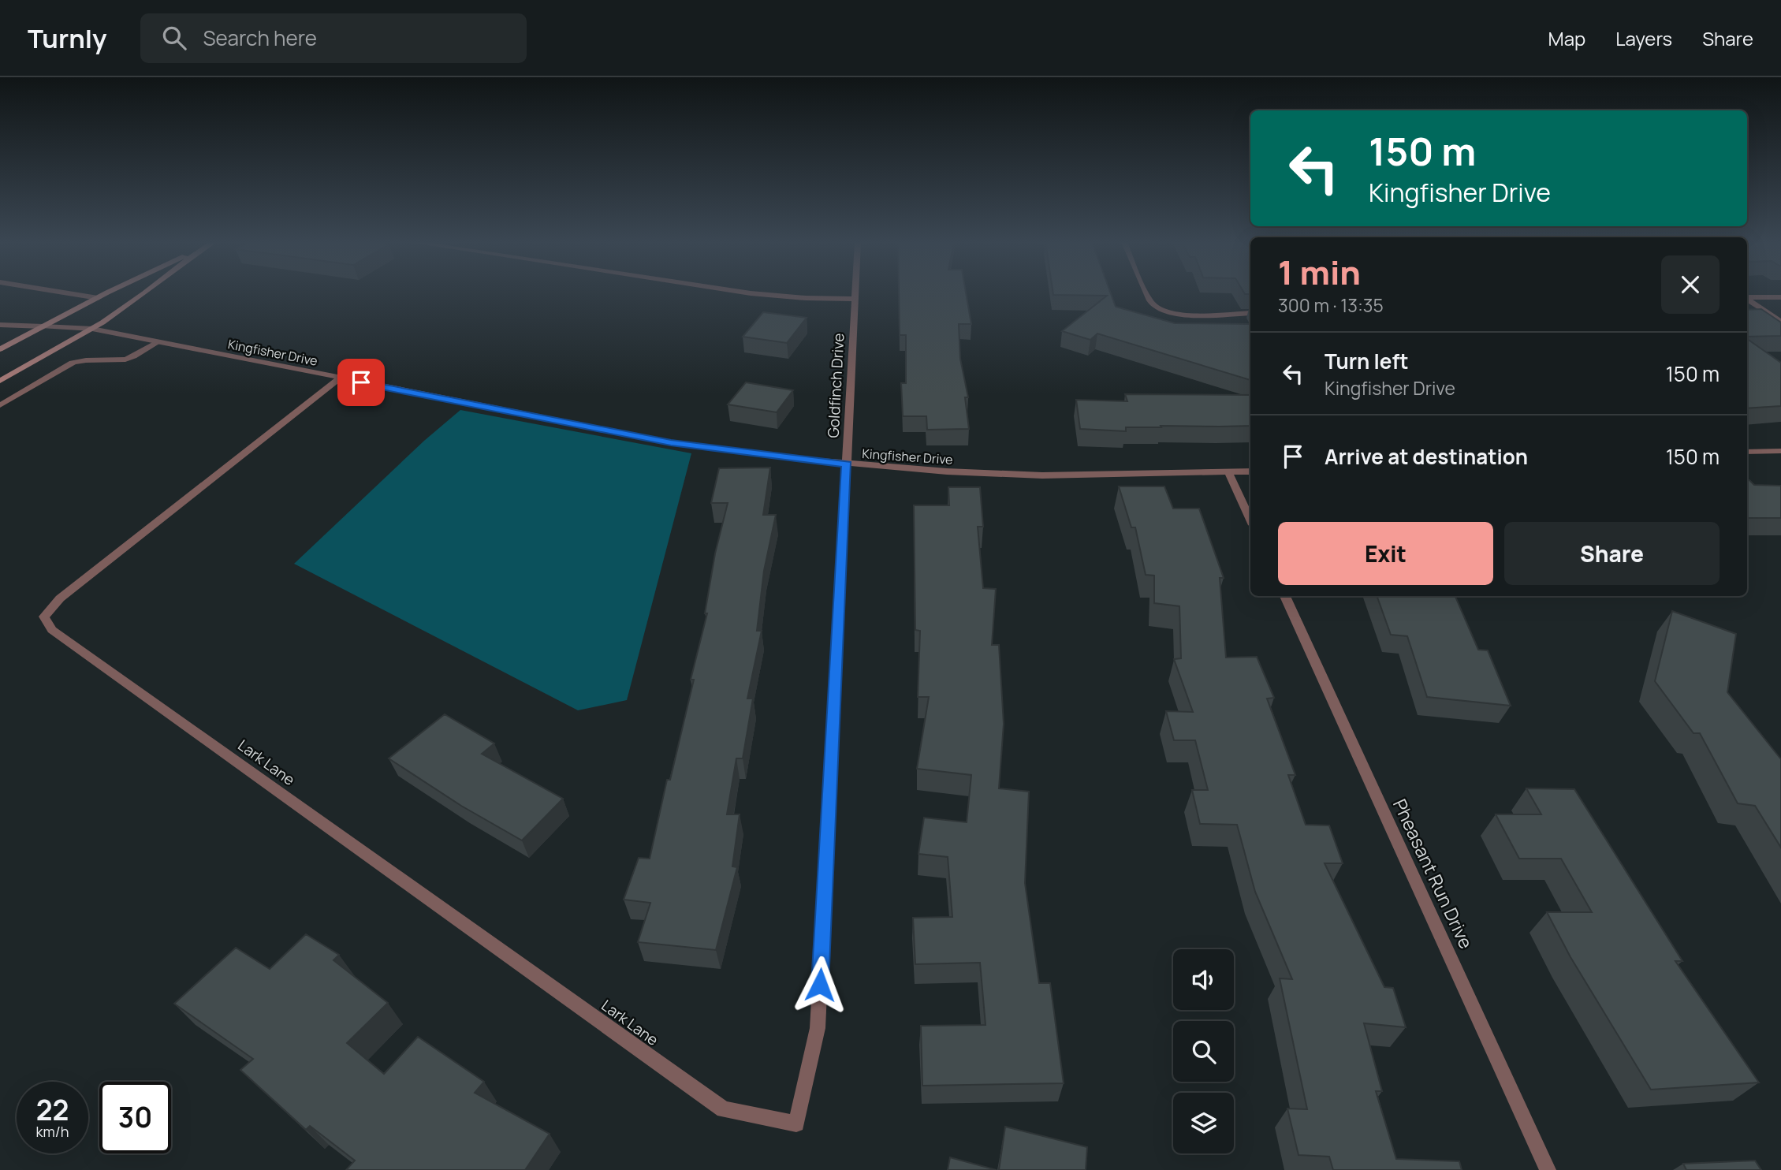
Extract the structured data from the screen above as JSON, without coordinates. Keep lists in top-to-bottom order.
{
  "streets": {
    "street": [
      "Kingfisher Drive",
      "Goldfinch Drive",
      "Lark Lane",
      "Pheasant Run Drive"
    ]
  },
  "crossings": [
    ["Kingfisher Drive", "Goldfinch Drive"],
    ["Kingfisher Drive", "Lark Lane"],
    ["Goldfinch Drive", "Lark Lane"]
  ],
  "page": {
    "header": "Turnly",
    "search": "Search here",
    "nav": ["Map", "Layers", "Share"],
    "turn": ["150 m", "Kingfisher Drive"],
    "heading": ["1 min", "300 m · 13:35"],
    "list": [
      {
        "name": "Turn left",
        "note": "Kingfisher Drive",
        "value": "150 m"
      },
      {
        "name": "Arrive at destination",
        "value": "150 m"
      }
    ],
    "buttons": ["Exit", "Share"],
    "speed": "22 km/h",
    "limit": "30"
  }
}
